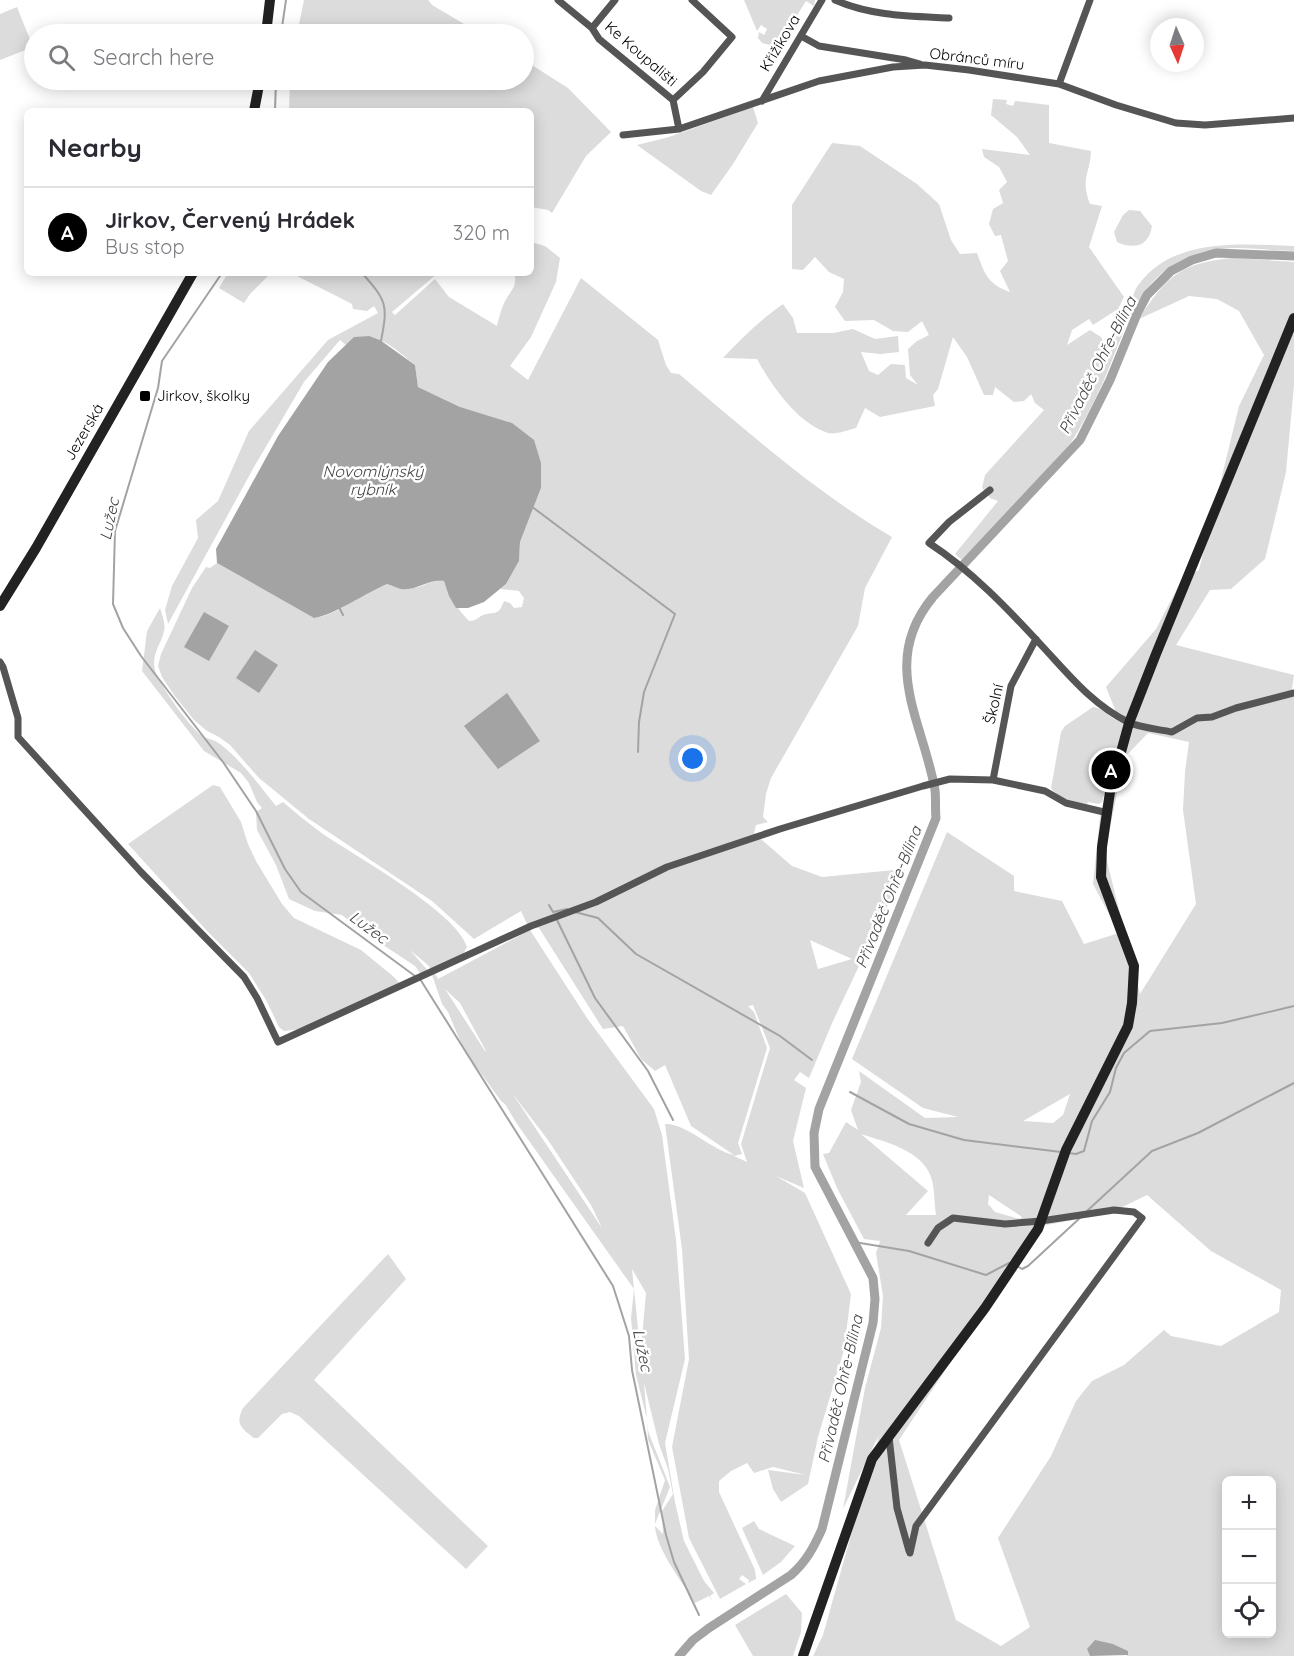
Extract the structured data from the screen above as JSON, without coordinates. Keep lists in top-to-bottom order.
{
  "streets": {
    "street": [
      "Křižíkova",
      "Ke Koupališti",
      "Obránců míru",
      "Jezerská",
      "Školní"
    ]
  },
  "crossings": [
    ["Křižíkova", "Obránců míru"],
    ["Ke Koupališti", "Obránců míru"]
  ],
  "water": ["Přivaděč Ohře-Bílina", "Novomlýnský rybník", "Lužec"],
  "places": {
    "transit": ["Jirkov, školky"]
  },
  "north": "bottom",
  "page": {
    "search": "Search here",
    "heading": "Nearby",
    "list": [
      {
        "mark": "A",
        "name": "Jirkov, Červený Hrádek",
        "note": "Bus stop",
        "value": "320 m"
      }
    ],
    "pins": "A",
    "map_buttons": ["+", "−"]
  }
}
